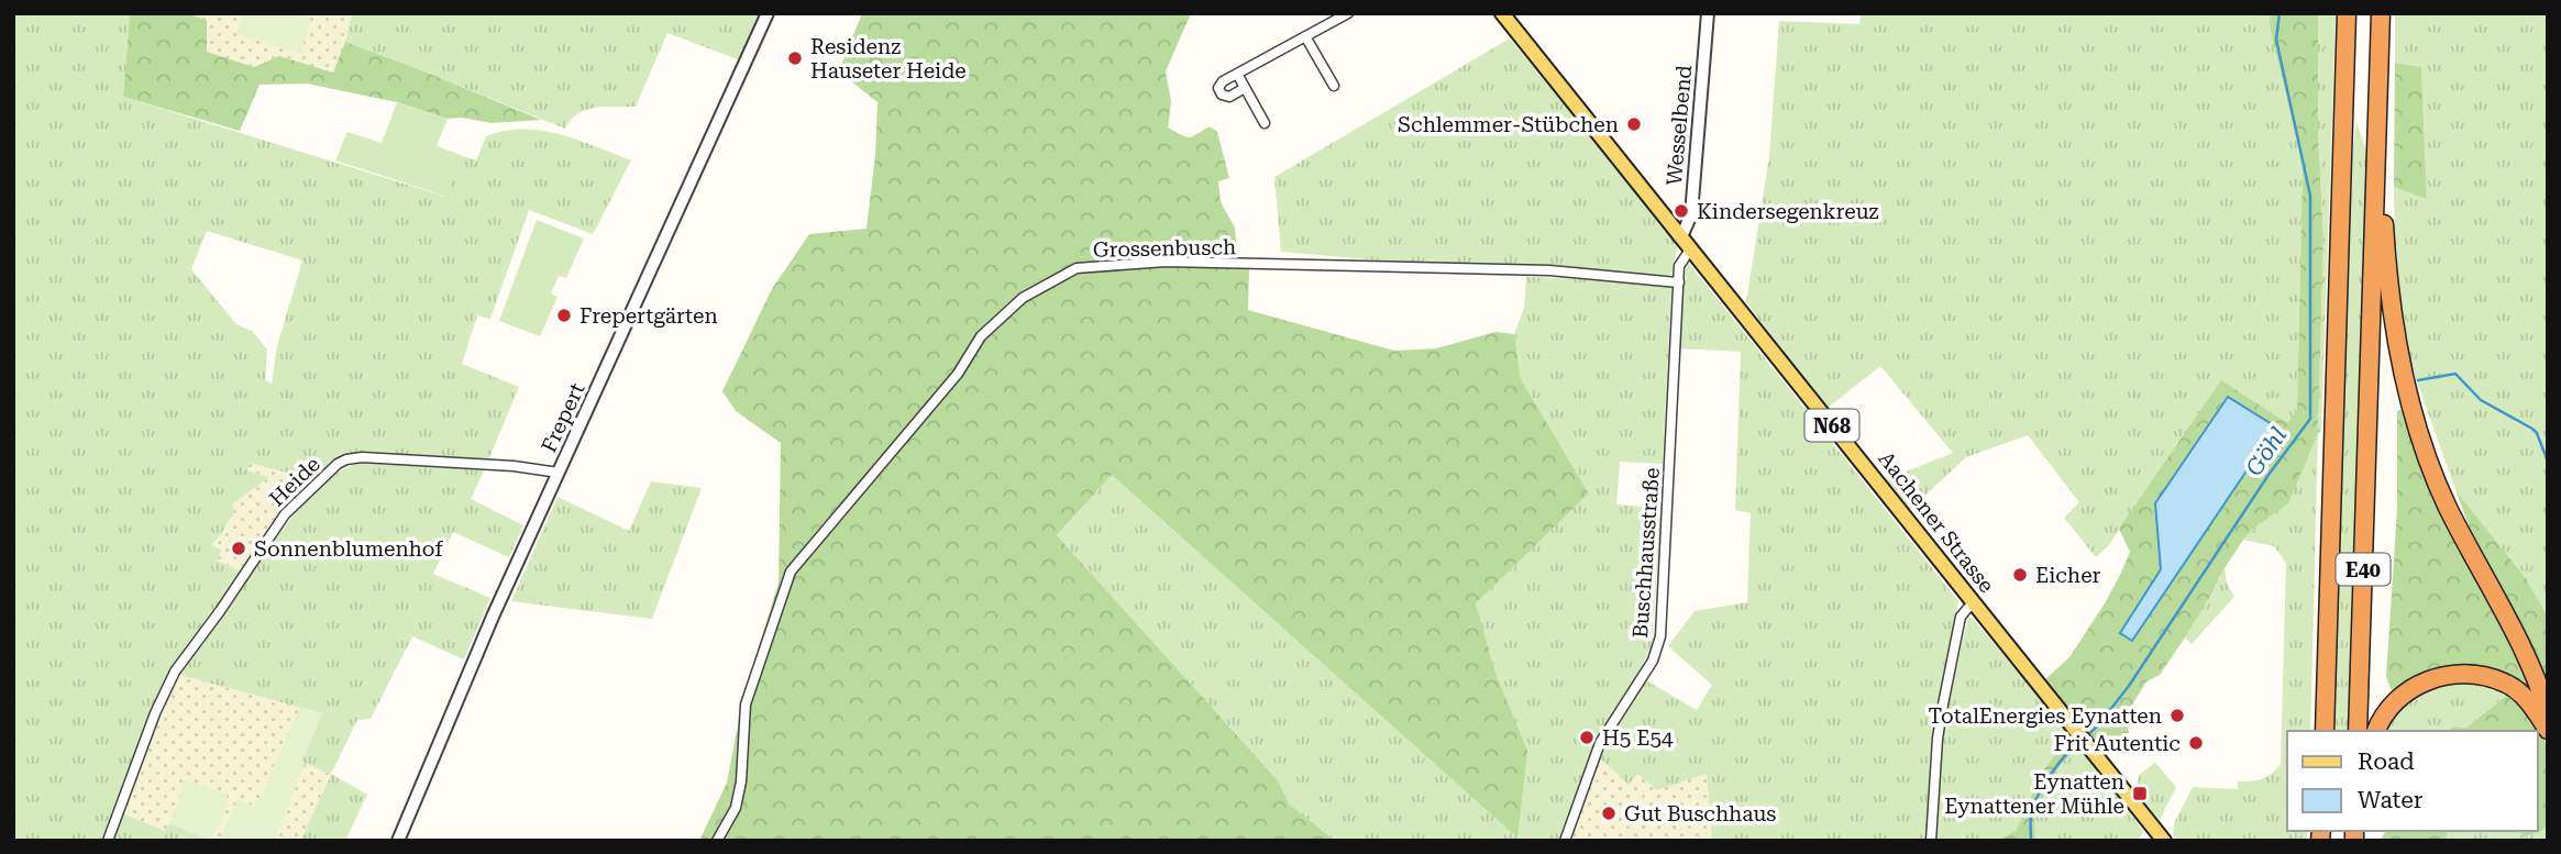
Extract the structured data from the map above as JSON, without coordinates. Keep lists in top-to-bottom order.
{
  "streets": {
    "highway": ["E40"],
    "main road": ["N68", "Aachener Strasse"],
    "street": [
      "Wesselbend",
      "Grossenbusch",
      "Frepert",
      "Heide",
      "Buschhausstraße"
    ]
  },
  "crossings": [
    ["Wesselbend", "Aachener Strasse"],
    ["Grossenbusch", "Buschhausstraße"],
    ["Frepert", "Heide"],
    ["Aachener Strasse", "Buschhausstraße"]
  ],
  "water": ["Göhl"],
  "places": {
    "other": [
      "Residenz Hauseter Heide",
      "Schlemmer-Stübchen",
      "Kindersegenkreuz",
      "Frepertgärten",
      "Sonnenblumenhof",
      "Eicher",
      "TotalEnergies Eynatten",
      "H5 E54",
      "Frit Autentic",
      "Gut Buschhaus"
    ],
    "transit": ["Eynatten Eynattener Mühle"]
  },
  "legend": ["Road", "Water"]
}
